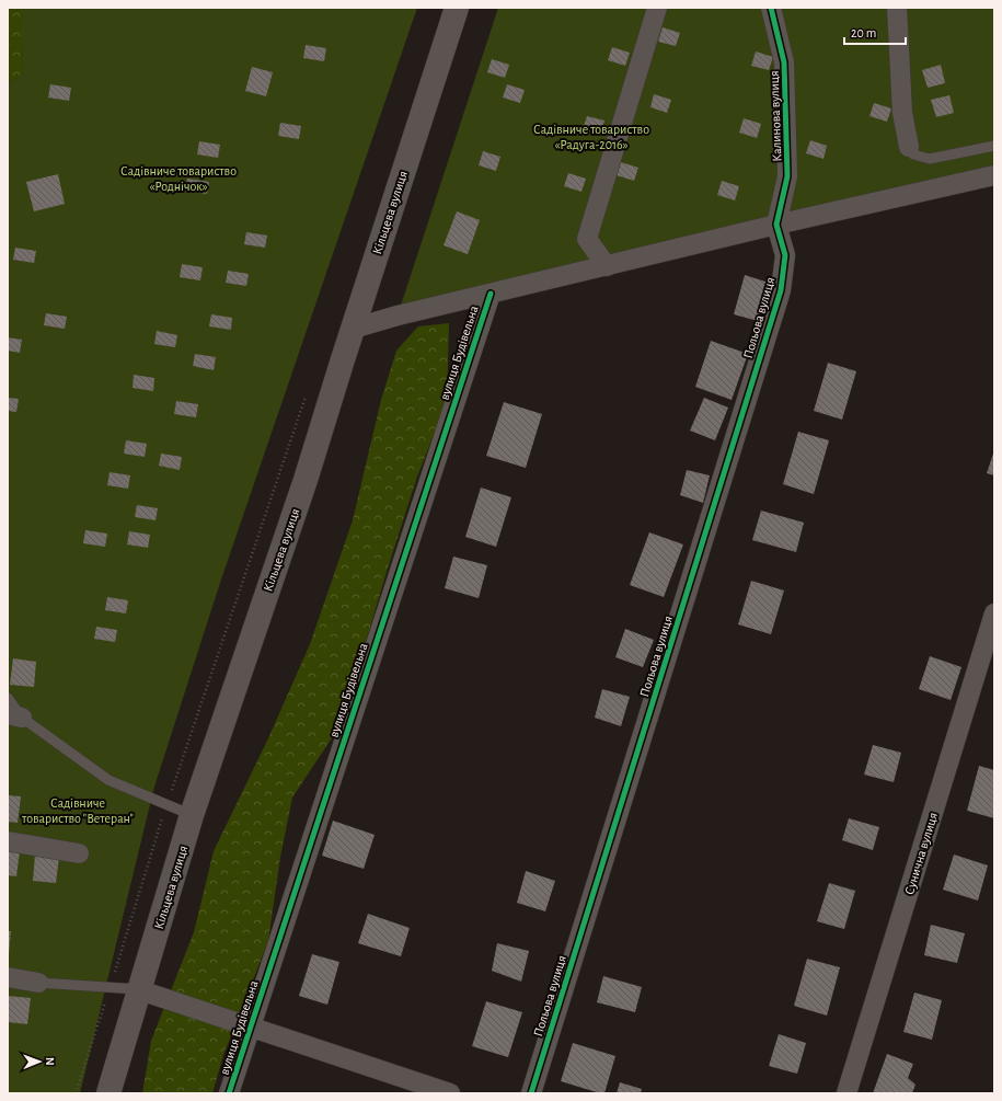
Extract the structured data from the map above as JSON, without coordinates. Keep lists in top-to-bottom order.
{
  "streets": {
    "main road": ["Кільцева вулиця"],
    "street": [
      "Калинова вулиця",
      "Польова вулиця",
      "вулиця Будівельна",
      "Сунична вулиця"
    ]
  },
  "crossings": [
    ["Калинова вулиця", "Польова вулиця"]
  ],
  "parks": ["Садівниче товариство «Радуга-2016»", "Садівниче товариство «Роднічок»", "Садівниче товариство \"Ветеран\""],
  "scale_bar": "20 m",
  "north": "right"
}
